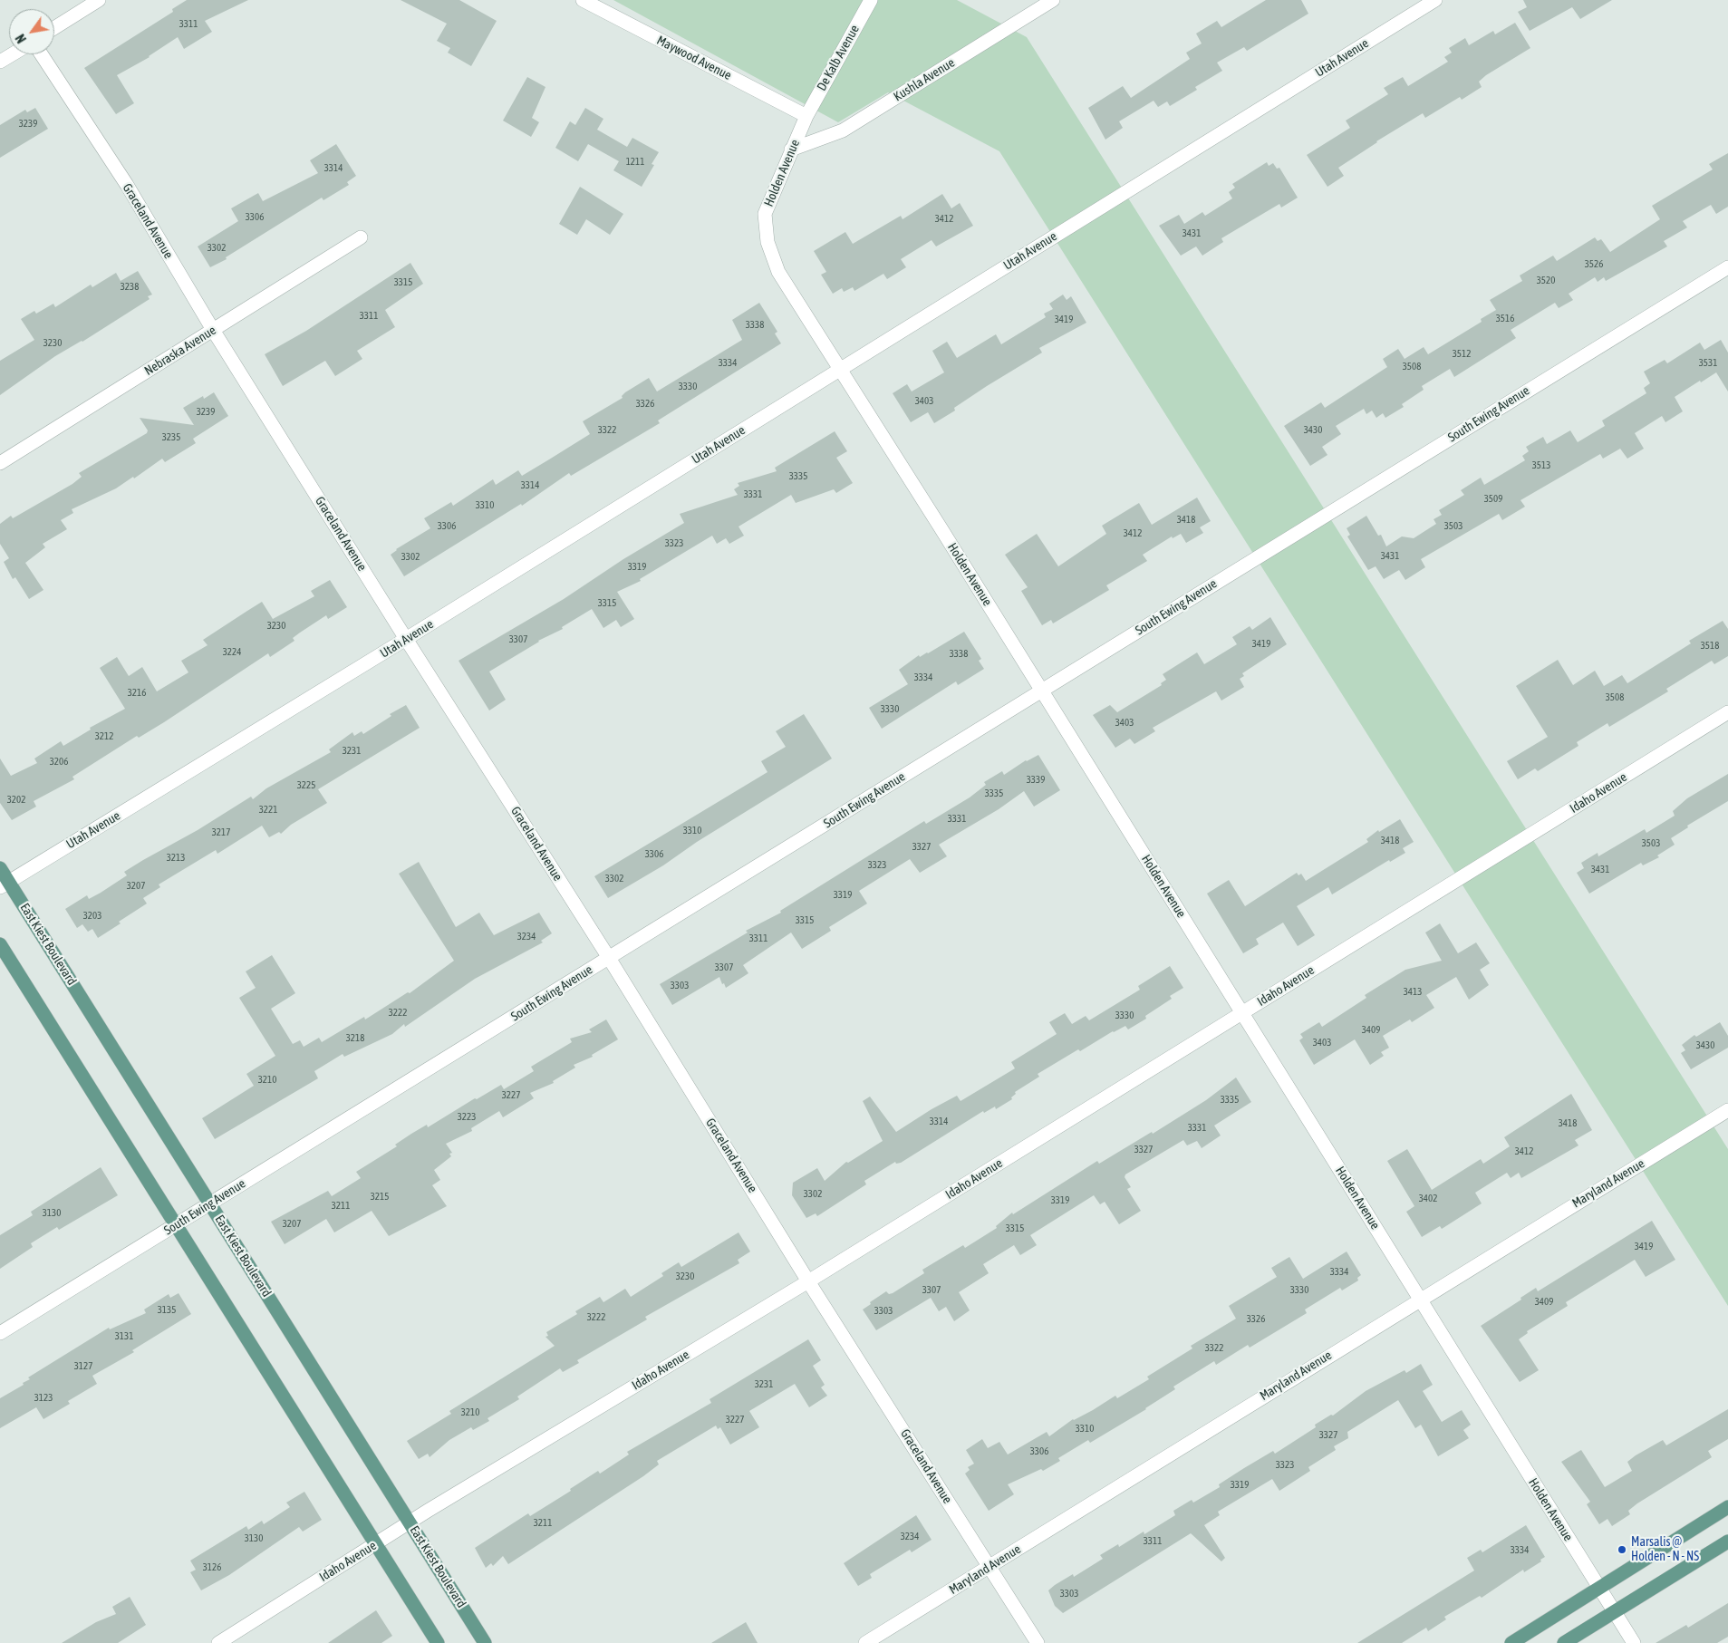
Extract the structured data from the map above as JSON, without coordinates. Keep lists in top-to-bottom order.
{
  "streets": {
    "main road": ["East Kiest Boulevard"],
    "street": [
      "Maywood Avenue",
      "De Kalb Avenue",
      "Utah Avenue",
      "Kushla Avenue",
      "Holden Avenue",
      "Graceland Avenue",
      "Nebraska Avenue",
      "South Ewing Avenue",
      "Idaho Avenue",
      "Maryland Avenue"
    ]
  },
  "crossings": [
    ["Maywood Avenue", "De Kalb Avenue"],
    ["Maywood Avenue", "Holden Avenue"],
    ["De Kalb Avenue", "Holden Avenue"],
    ["Utah Avenue", "Holden Avenue"],
    ["Utah Avenue", "Graceland Avenue"],
    ["Utah Avenue", "East Kiest Boulevard"],
    ["Kushla Avenue", "Holden Avenue"],
    ["Holden Avenue", "South Ewing Avenue"],
    ["Holden Avenue", "Idaho Avenue"],
    ["Holden Avenue", "Maryland Avenue"],
    ["Graceland Avenue", "Nebraska Avenue"],
    ["Graceland Avenue", "South Ewing Avenue"],
    ["Graceland Avenue", "Idaho Avenue"],
    ["Graceland Avenue", "Maryland Avenue"],
    ["South Ewing Avenue", "East Kiest Boulevard"],
    ["Idaho Avenue", "East Kiest Boulevard"]
  ],
  "places": ["Marsalis @ Holden - N - NS"],
  "house_numbers": [
    "3311",
    "3239",
    "1211",
    "3314",
    "3306",
    "3412",
    "3431",
    "3302",
    "3526",
    "3520",
    "3315",
    "3238",
    "3311",
    "3516",
    "3419",
    "3338",
    "3230",
    "3512",
    "3334",
    "3531",
    "3508",
    "3330",
    "3403",
    "3326",
    "3239",
    "3322",
    "3430",
    "3235",
    "3513",
    "3335",
    "3314",
    "3331",
    "3509",
    "3310",
    "3418",
    "3306",
    "3503",
    "3412",
    "3323",
    "3431",
    "3302",
    "3319",
    "3315",
    "3230",
    "3307",
    "3419",
    "3518",
    "3224",
    "3338",
    "3334",
    "3216",
    "3508",
    "3330",
    "3403",
    "3212",
    "3231",
    "3206",
    "3339",
    "3225",
    "3335",
    "3202",
    "3221",
    "3331",
    "3310",
    "3217",
    "3418",
    "3503",
    "3327",
    "3306",
    "3213",
    "3323",
    "3431",
    "3302",
    "3207",
    "3319",
    "3203",
    "3315",
    "3234",
    "3311",
    "3307",
    "3303",
    "3413",
    "3222",
    "3330",
    "3409",
    "3218",
    "3403",
    "3430",
    "3210",
    "3227",
    "3335",
    "3223",
    "3314",
    "3418",
    "3331",
    "3327",
    "3412",
    "3302",
    "3215",
    "3402",
    "3319",
    "3211",
    "3130",
    "3207",
    "3315",
    "3419",
    "3334",
    "3230",
    "3307",
    "3330",
    "3409",
    "3135",
    "3303",
    "3222",
    "3326",
    "3131",
    "3322",
    "3127",
    "3231",
    "3123",
    "3210",
    "3227",
    "3310",
    "3327",
    "3306",
    "3323",
    "3319",
    "3211",
    "3234",
    "3130",
    "3311",
    "3334",
    "3126",
    "3303"
  ],
  "north": "bottom left"
}
